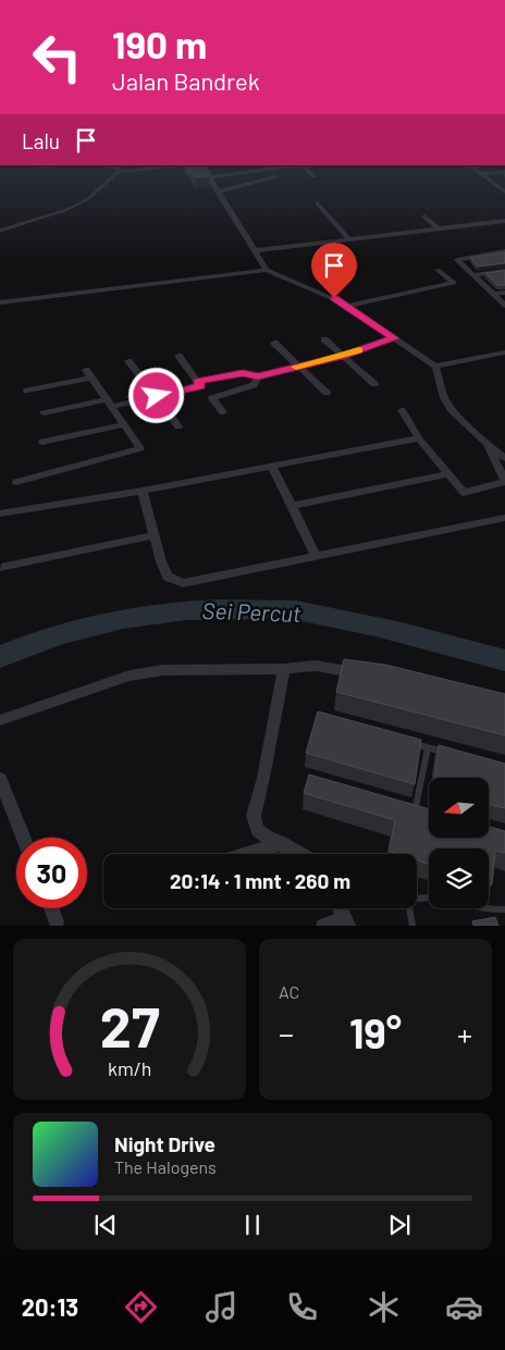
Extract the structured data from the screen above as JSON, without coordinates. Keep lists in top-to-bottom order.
{
  "water": ["Sei Percut"],
  "north": "left",
  "page": {
    "turn": ["190 m", "Jalan Bandrek"],
    "then": "Lalu",
    "limit": "30",
    "trip": "20:14 · 1 mnt · 260 m",
    "tile": "AC",
    "heat": ["−", "19°", "+"],
    "song": ["Night Drive", "The Halogens"],
    "tabs": "20:13",
    "gauge": ["27", "km/h"]
  }
}
